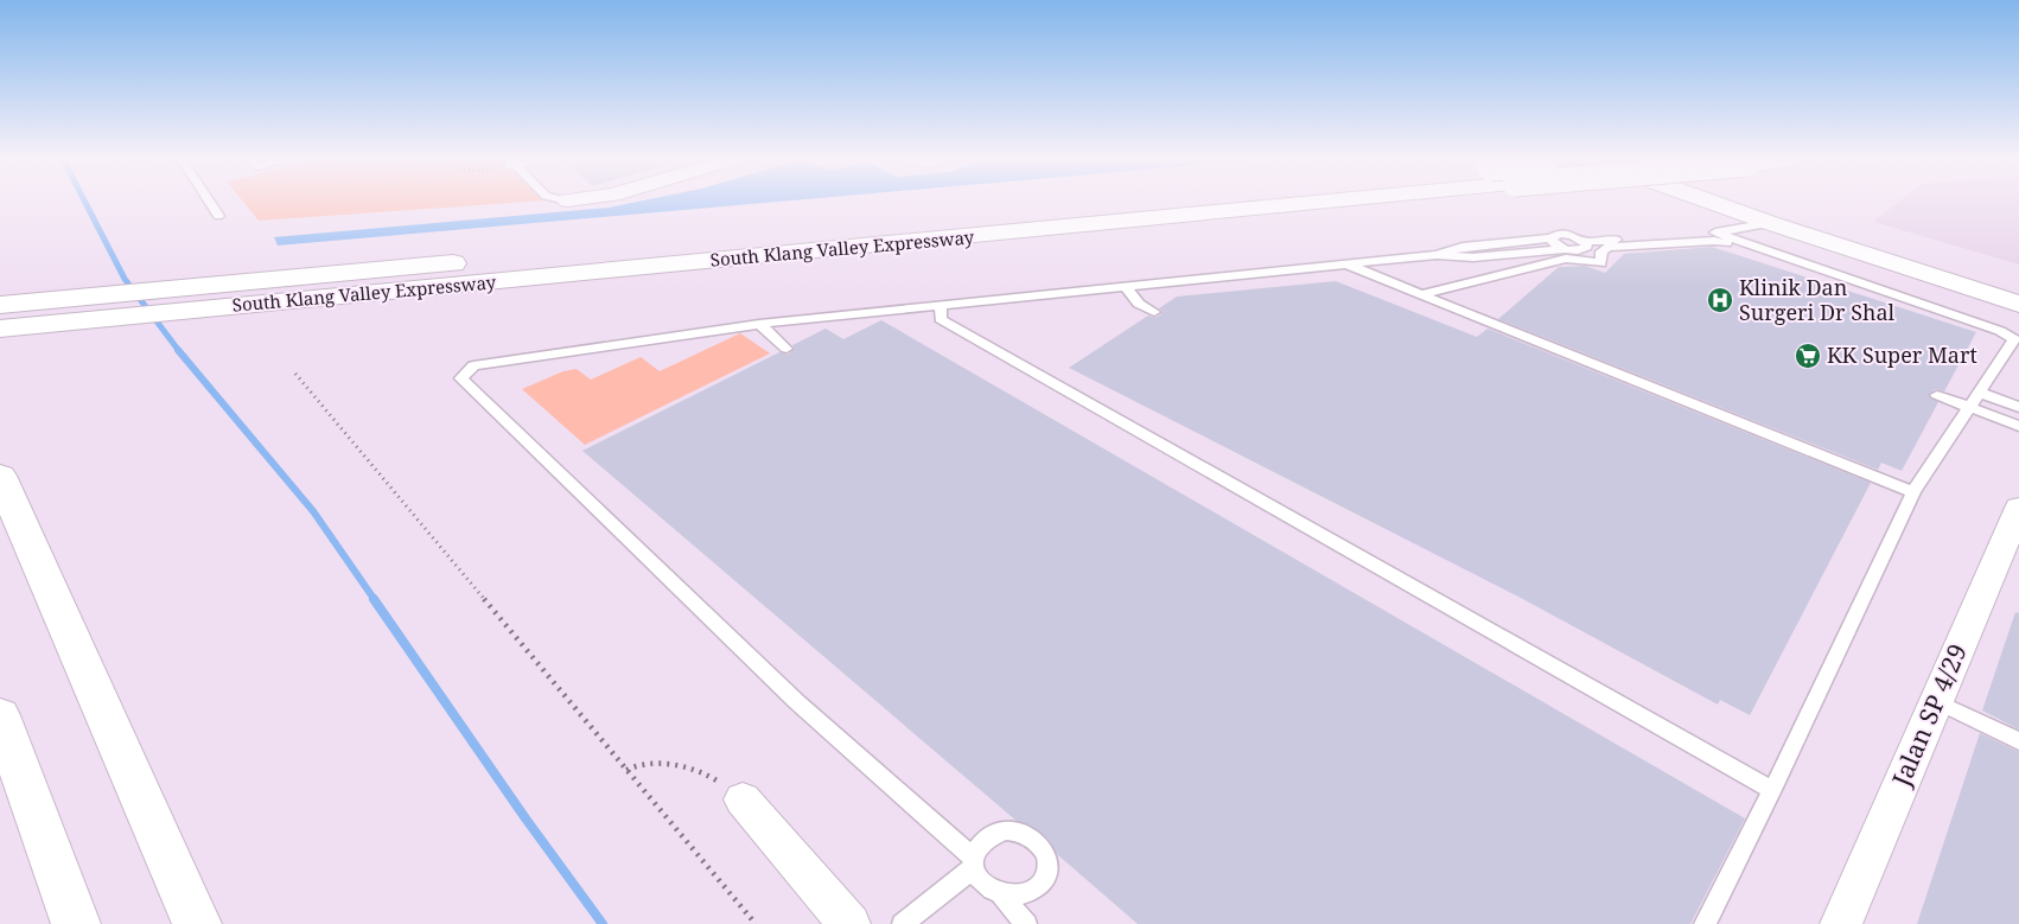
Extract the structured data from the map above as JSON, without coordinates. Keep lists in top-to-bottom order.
{
  "streets": {
    "main road": ["South Klang Valley Expressway"],
    "street": ["Jalan SP 4/29"]
  },
  "places": {
    "hospital": ["Klinik Dan Surgeri Dr Shal"],
    "supermarket": ["KK Super Mart"]
  }
}
